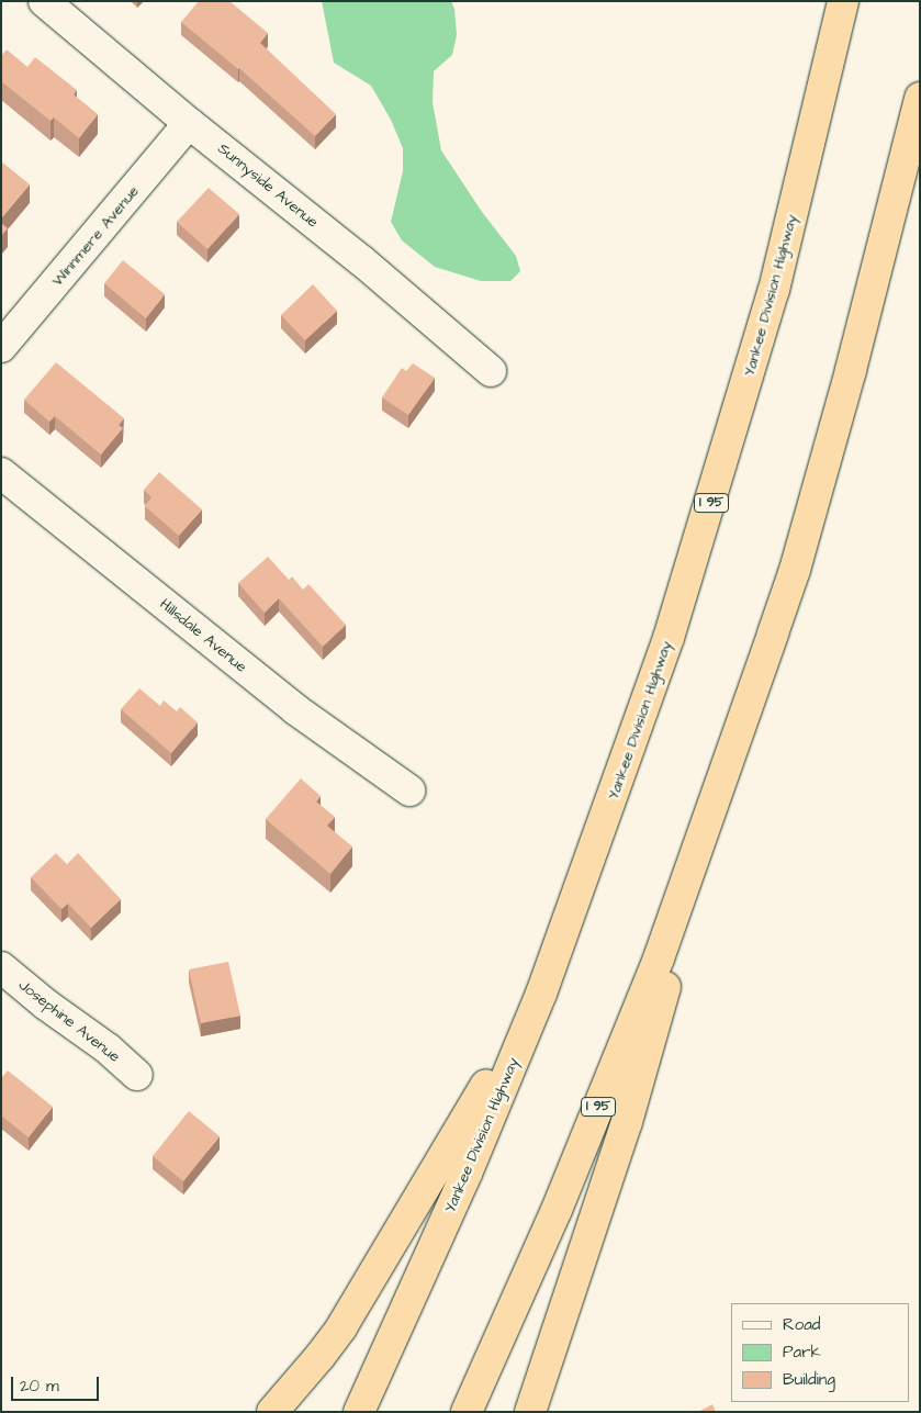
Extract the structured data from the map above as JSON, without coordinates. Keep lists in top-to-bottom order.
{
  "streets": {
    "highway": ["Yankee Division Highway", "I 95"],
    "street": [
      "Sunnyside Avenue",
      "Winnmere Avenue",
      "Hillsdale Avenue",
      "Josephine Avenue"
    ]
  },
  "crossings": [
    ["Sunnyside Avenue", "Winnmere Avenue"]
  ],
  "legend": ["Road", "Park", "Building"],
  "scale_bar": "20 m"
}
